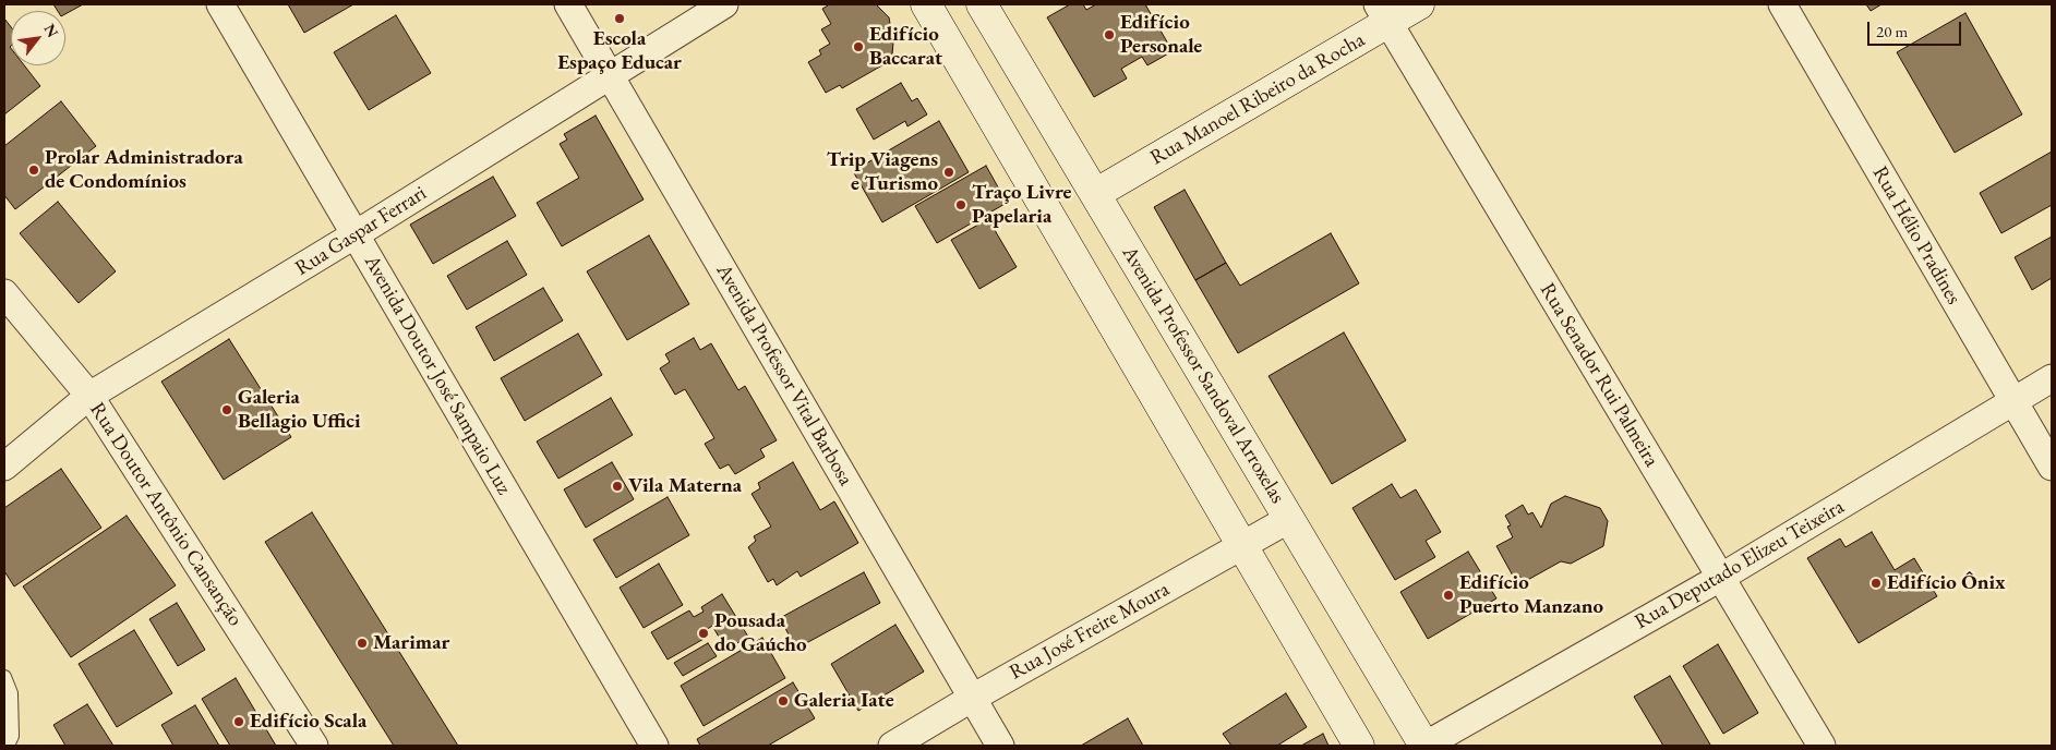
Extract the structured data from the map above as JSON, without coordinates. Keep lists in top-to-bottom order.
{
  "streets": {
    "street": [
      "Rua Manoel Ribeiro da Rocha",
      "Rua Gaspar Ferrari",
      "Rua Hélio Pradines",
      "Avenida Doutor José Sampaio Luz",
      "Avenida Professor Vital Barbosa",
      "Avenida Professor Sandoval Arroxelas",
      "Rua Senador Rui Palmeira",
      "Rua Doutor Antônio Cansanção",
      "Rua Deputado Elizeu Teixeira",
      "Rua José Freire Moura"
    ]
  },
  "crossings": [
    ["Rua Manoel Ribeiro da Rocha", "Avenida Professor Sandoval Arroxelas"],
    ["Rua Manoel Ribeiro da Rocha", "Rua Senador Rui Palmeira"],
    ["Rua Gaspar Ferrari", "Avenida Doutor José Sampaio Luz"],
    ["Rua Gaspar Ferrari", "Avenida Professor Vital Barbosa"],
    ["Rua Gaspar Ferrari", "Rua Doutor Antônio Cansanção"],
    ["Rua Hélio Pradines", "Rua Deputado Elizeu Teixeira"],
    ["Avenida Professor Vital Barbosa", "Rua José Freire Moura"],
    ["Avenida Professor Sandoval Arroxelas", "Rua Deputado Elizeu Teixeira"],
    ["Avenida Professor Sandoval Arroxelas", "Rua José Freire Moura"],
    ["Rua Senador Rui Palmeira", "Rua Deputado Elizeu Teixeira"]
  ],
  "places": [
    "Escola Espaço Educar",
    "Edifício Personale",
    "Edifício Baccarat",
    "Prolar Administradora de Condomínios",
    "Trip Viagens e Turismo",
    "Traço Livre Papelaria",
    "Galeria Bellagio Uffici",
    "Vila Materna",
    "Edifício Ônix",
    "Edifício Puerto Manzano",
    "Pousada do Gaúcho",
    "Marimar",
    "Galeria Iate",
    "Edifício Scala"
  ],
  "scale_bar": "20 m",
  "north": "top right"
}
